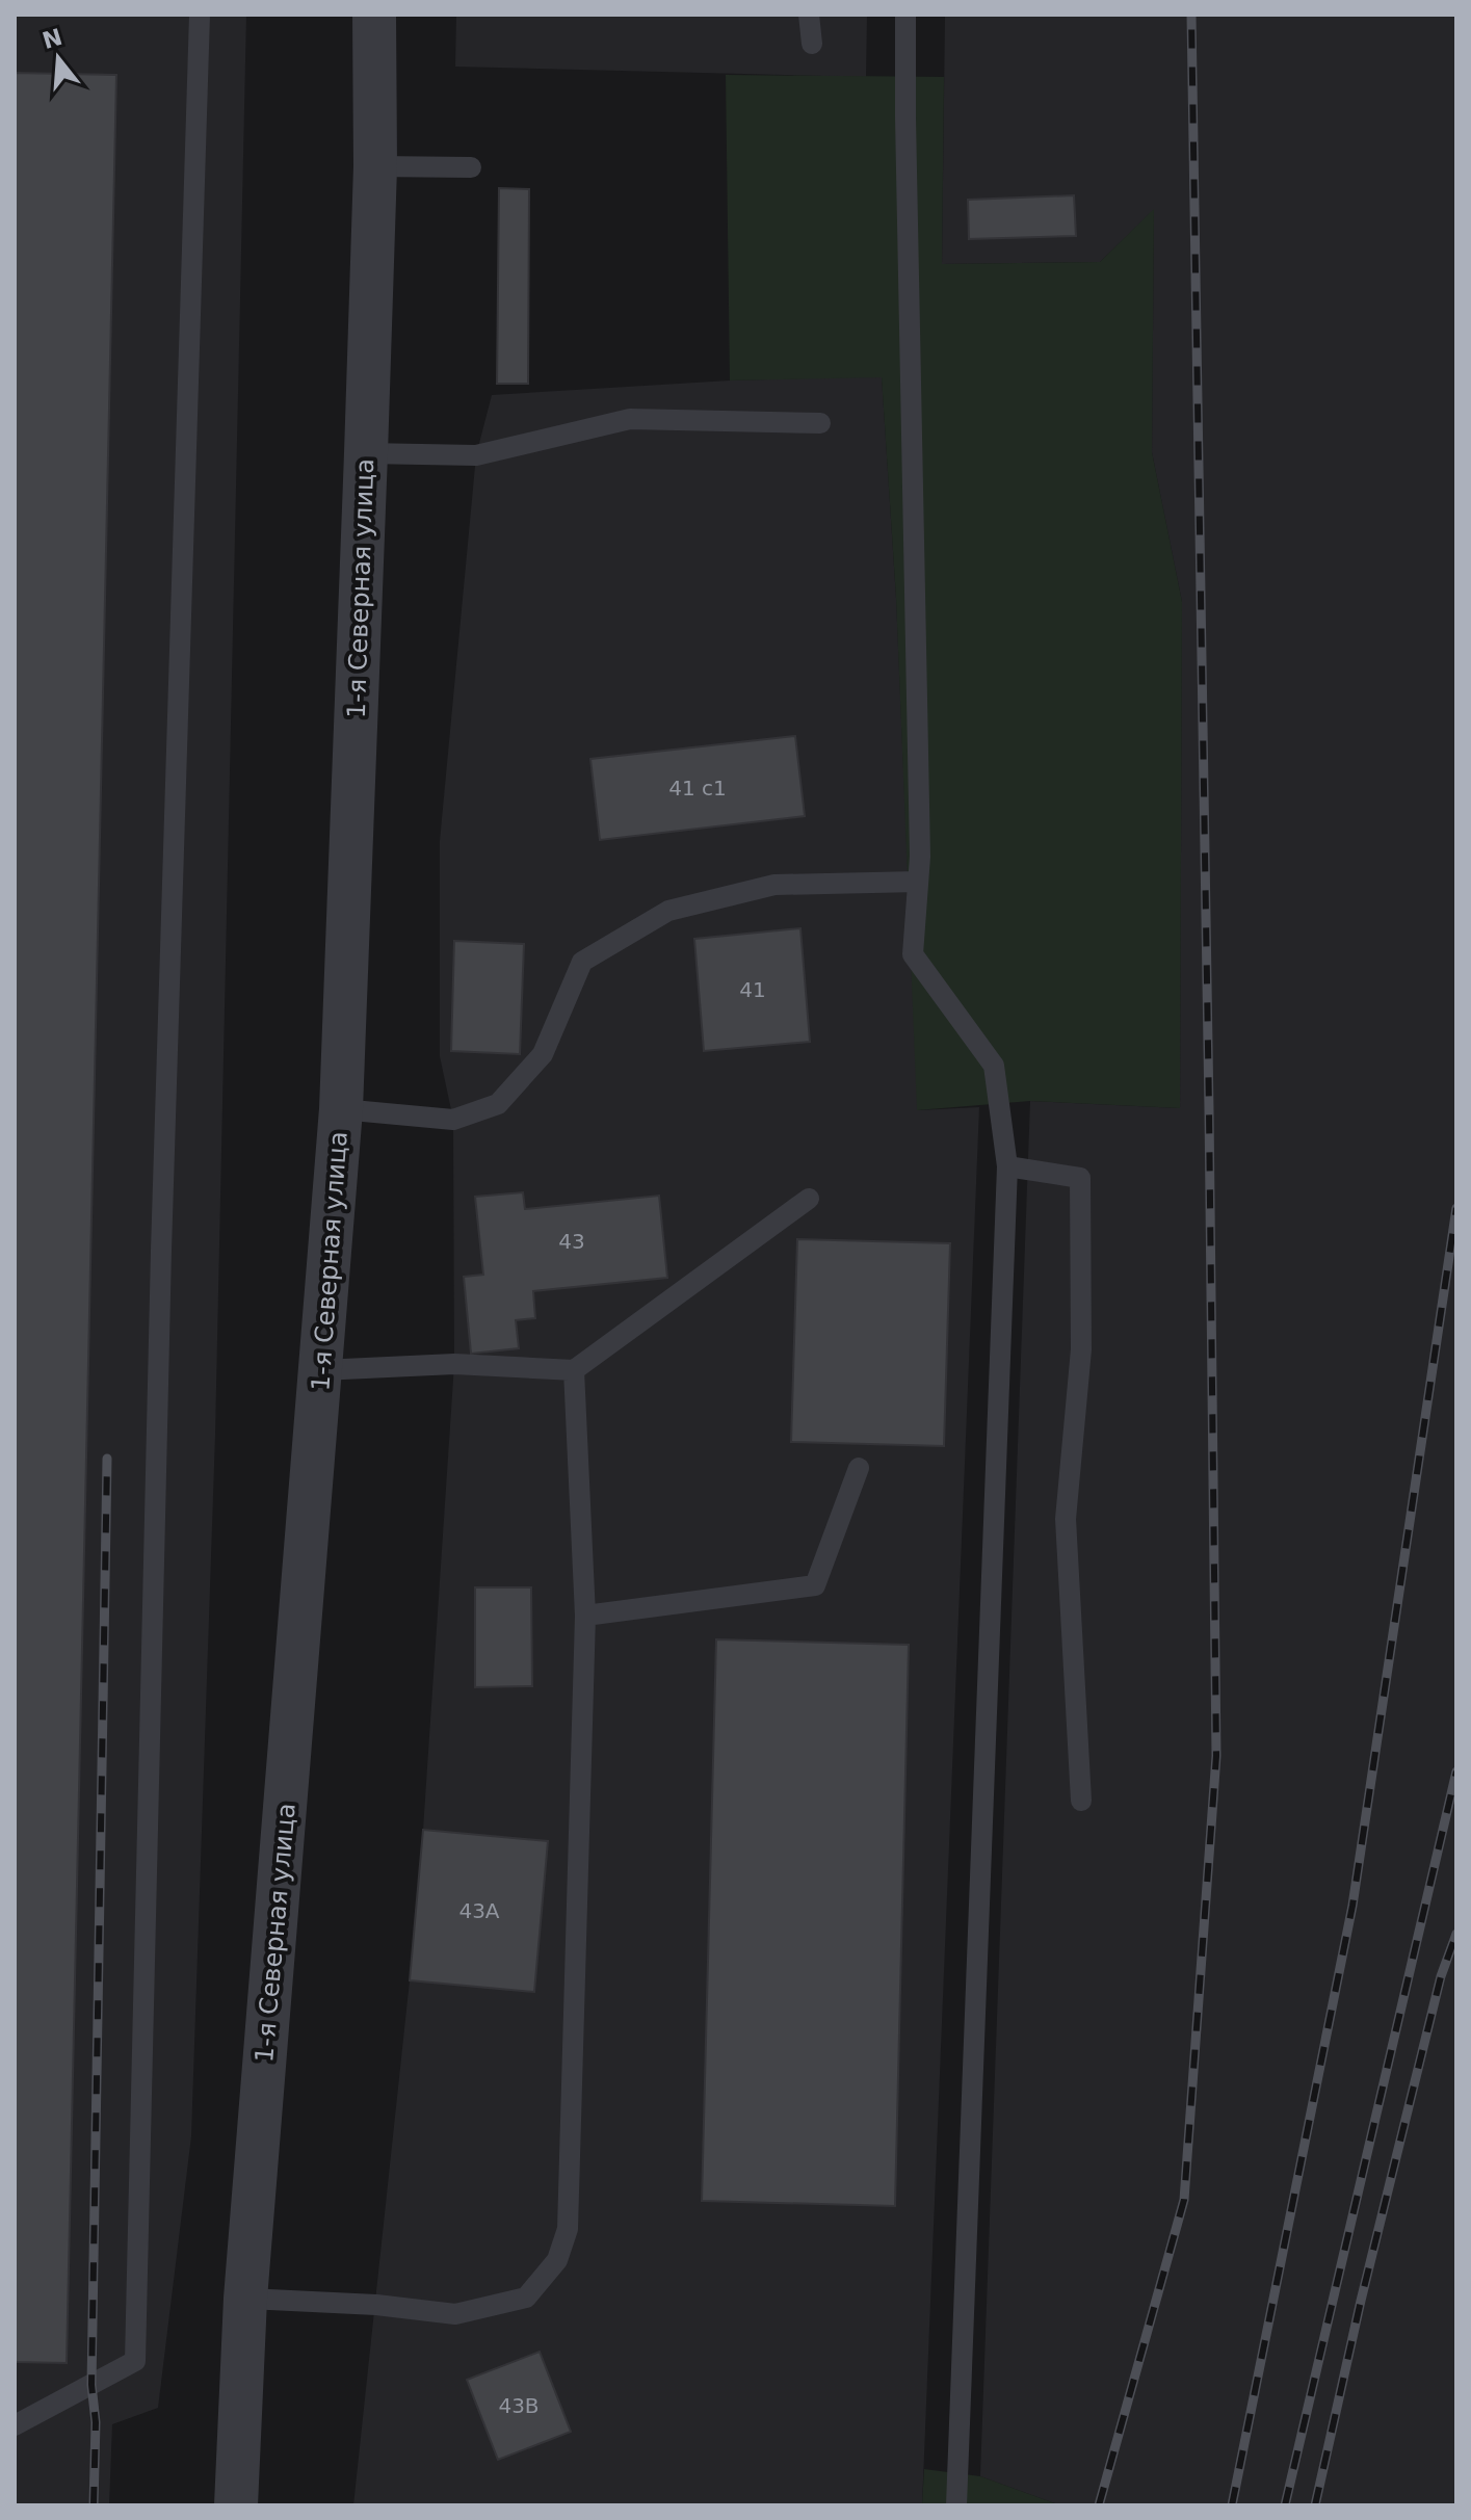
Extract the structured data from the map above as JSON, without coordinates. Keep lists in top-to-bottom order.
{
  "streets": {
    "street": ["1-я Северная улица"]
  },
  "house_numbers": [
    "41 с1",
    "41",
    "43",
    "43А",
    "43В"
  ],
  "north": "top"
}
